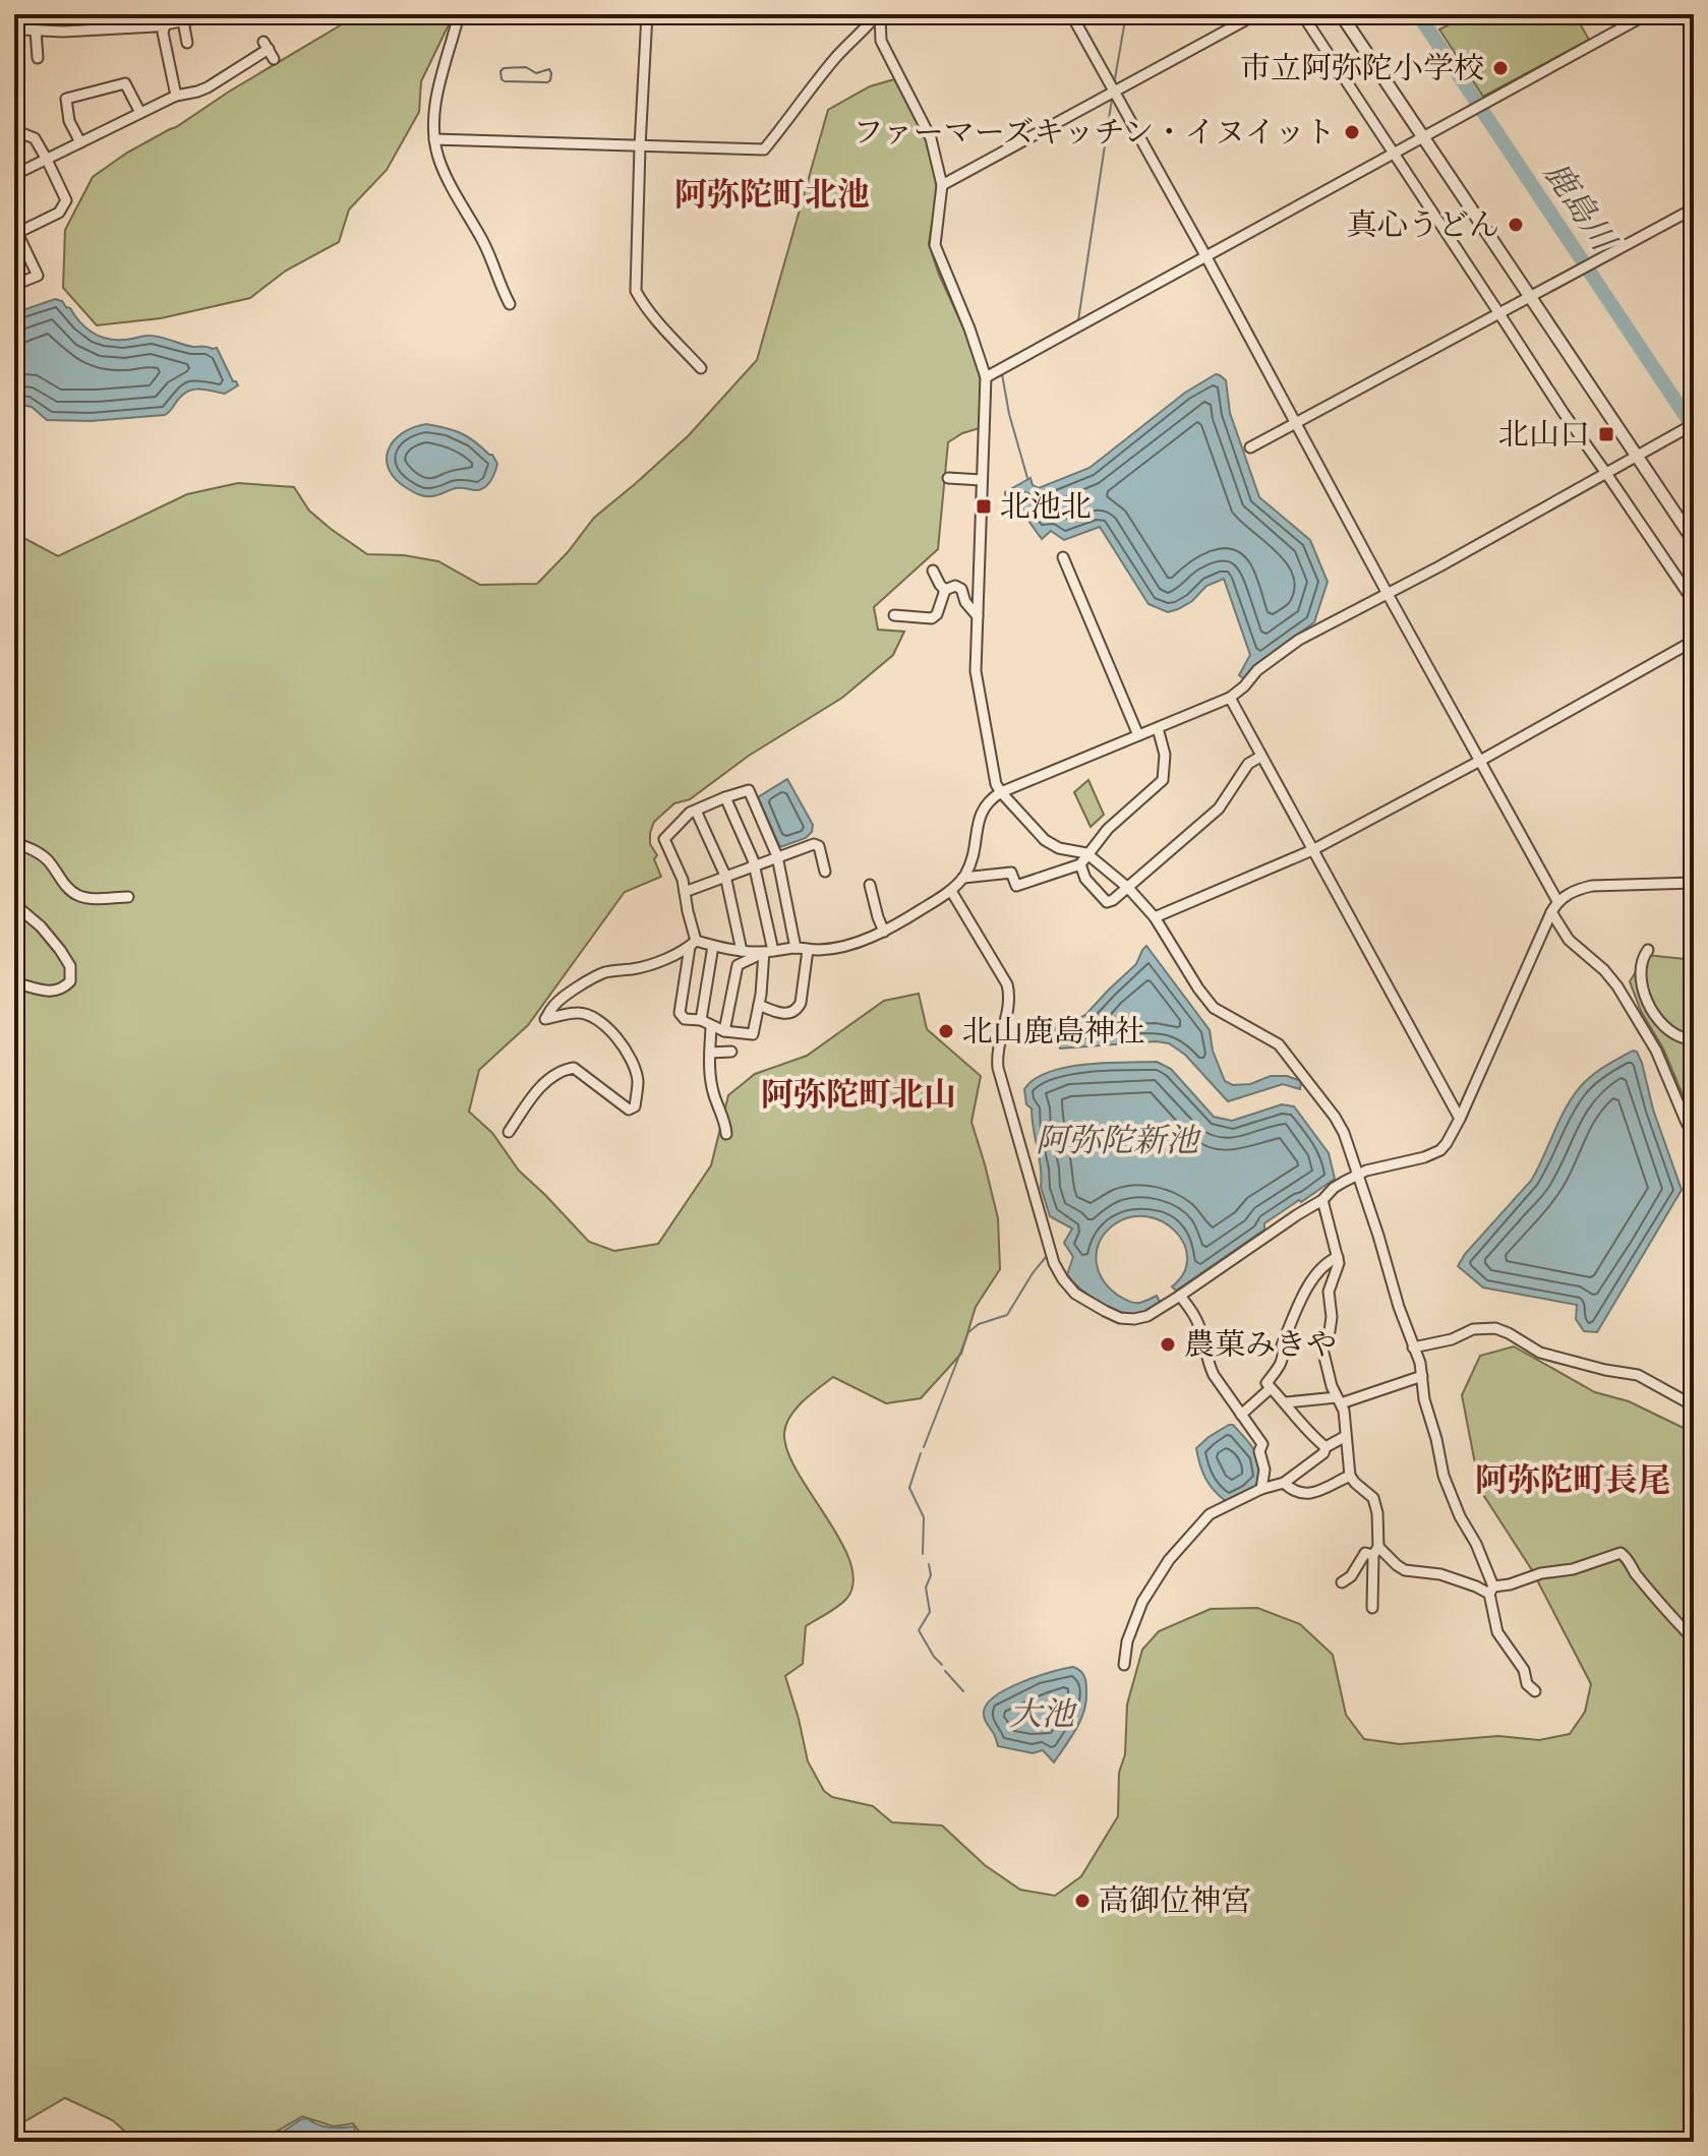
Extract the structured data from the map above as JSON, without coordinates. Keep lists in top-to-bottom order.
{
  "districts": ["阿弥陀町北池", "阿弥陀町北山", "阿弥陀町長尾"],
  "water": ["鹿島川", "阿弥陀新池", "大池"],
  "places": {
    "other": [
      "市立阿弥陀小学校",
      "ファーマーズキッチン・イヌイット",
      "真心うどん",
      "北山鹿島神社",
      "農菓みきや",
      "高御位神宮"
    ],
    "transit": ["北山口", "北池北"]
  }
}
